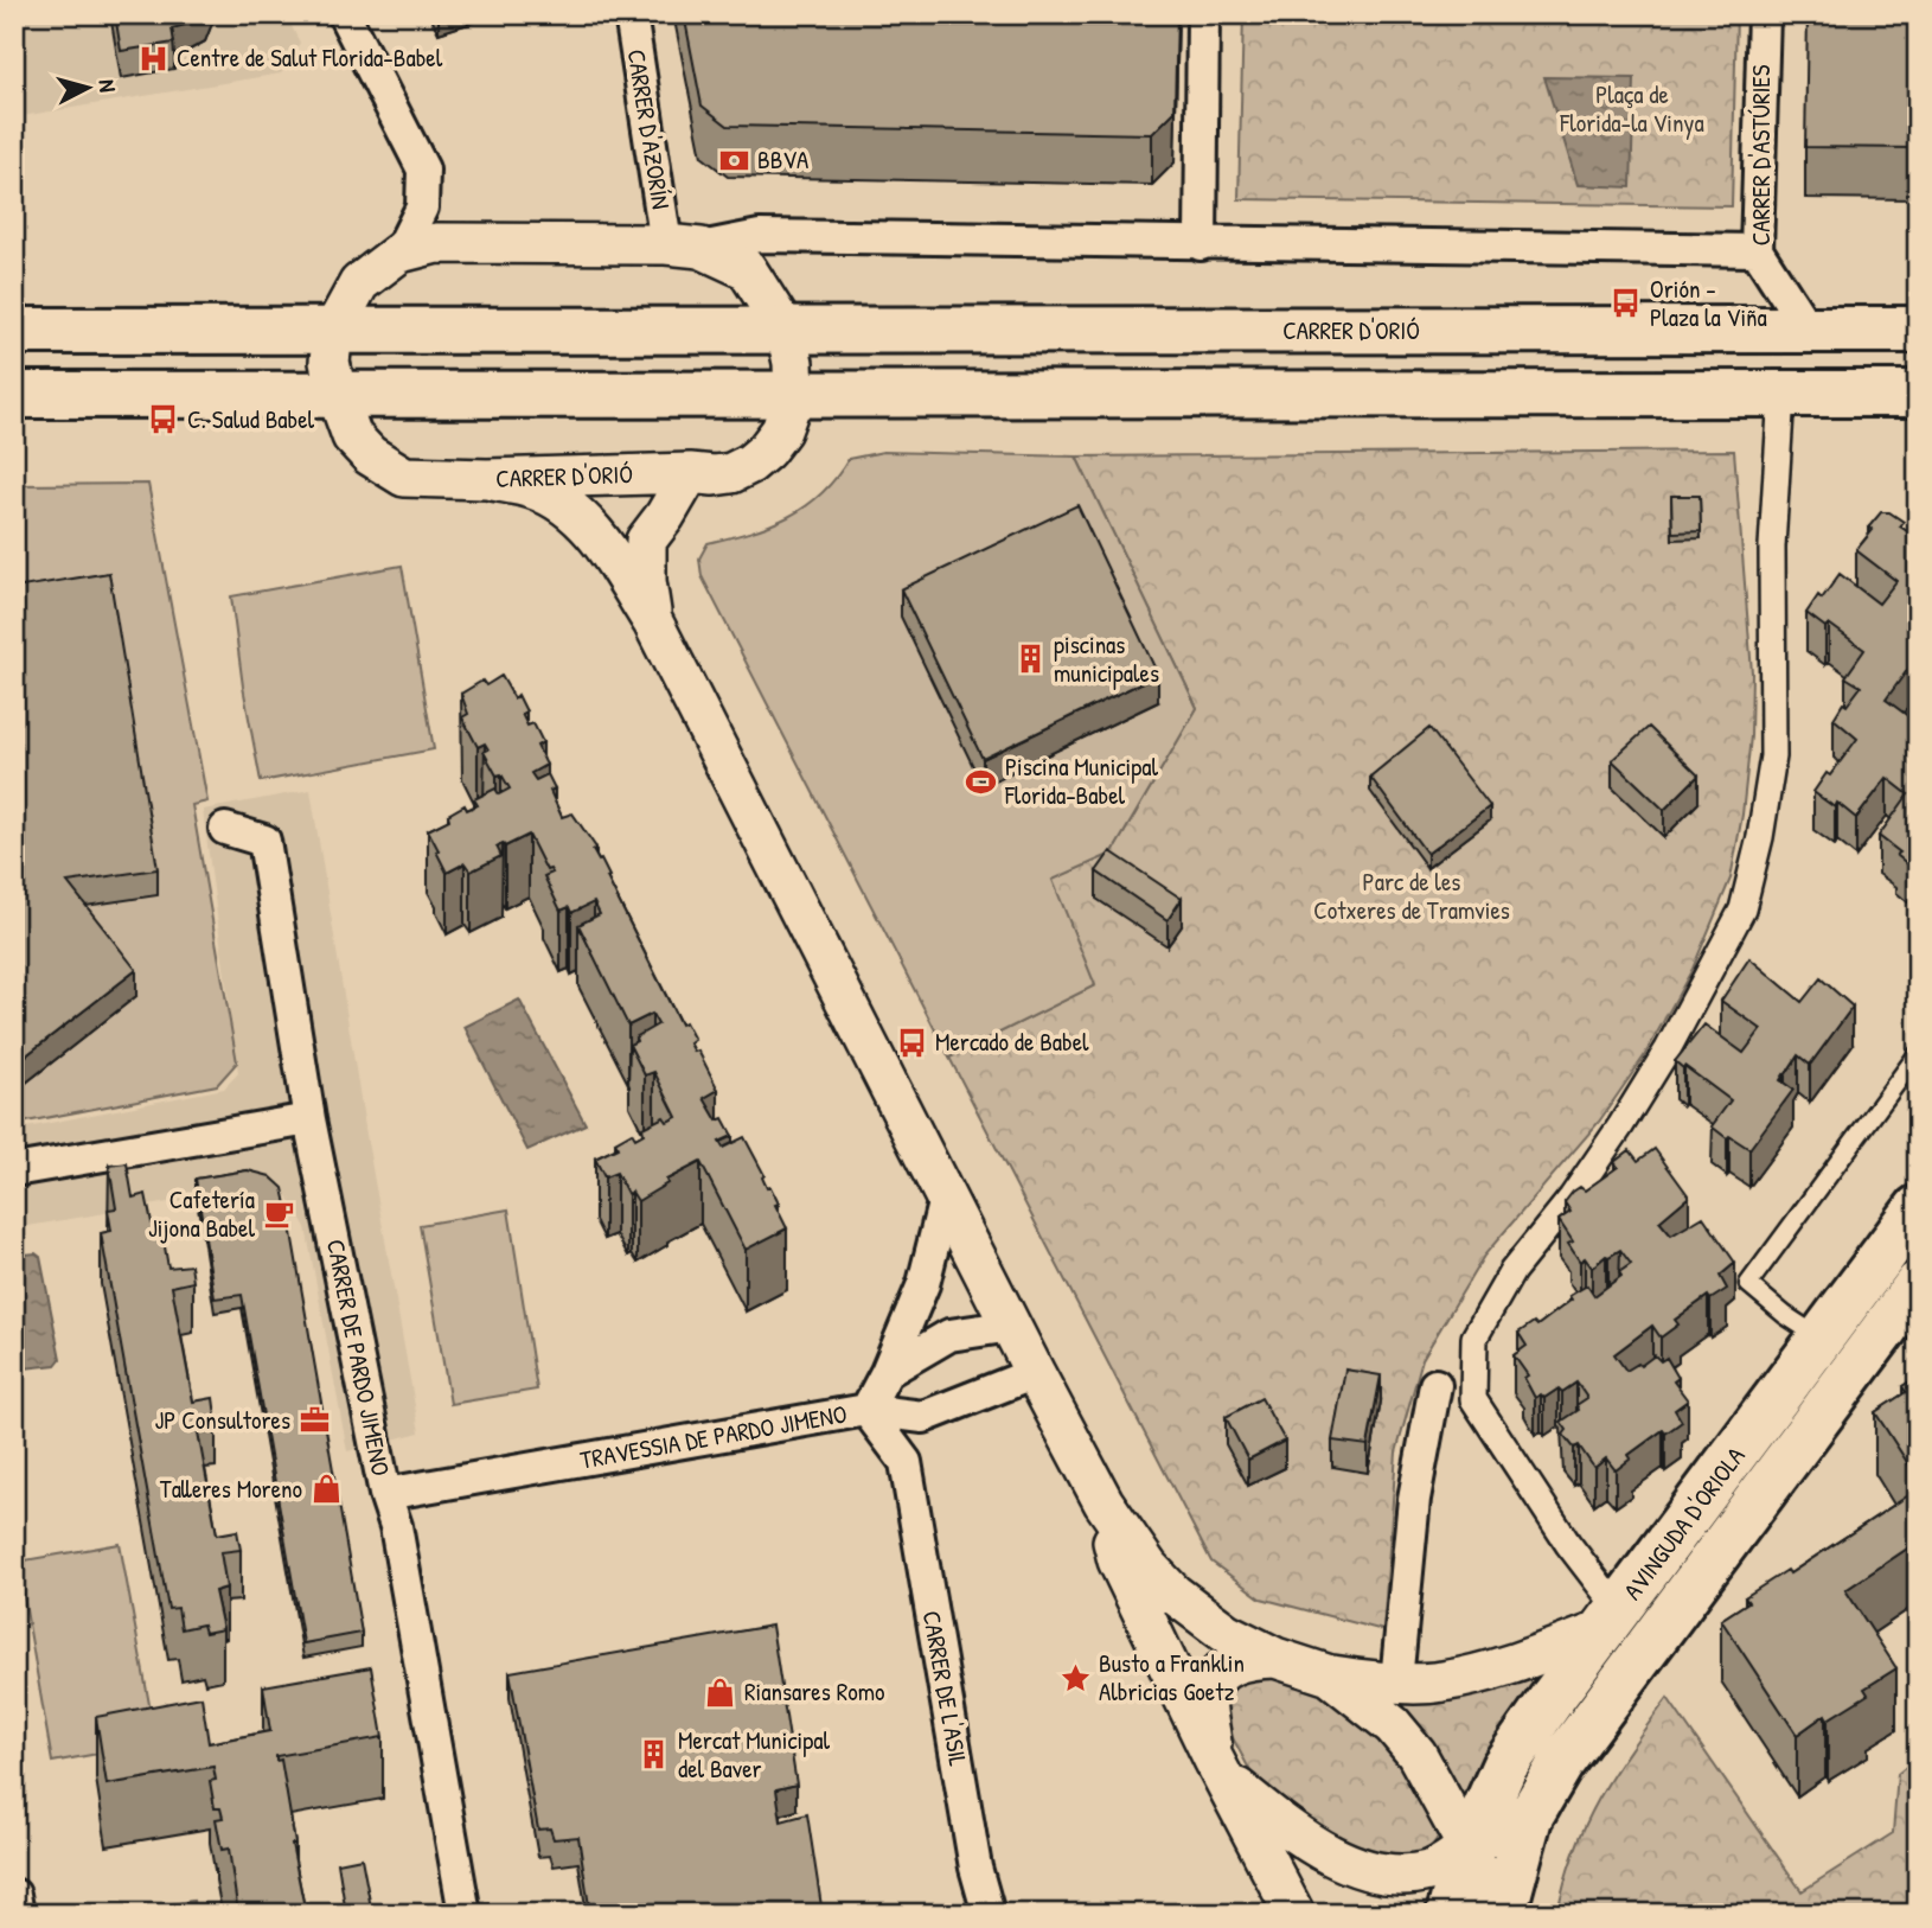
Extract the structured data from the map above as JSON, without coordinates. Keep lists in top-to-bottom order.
{
  "streets": {
    "main road": ["CARRER D'ORIÓ", "AVINGUDA D'ORIOLA"],
    "street": [
      "CARRER D'AZORÍN",
      "CARRER D'ASTÚRIES",
      "CARRER DE PARDO JIMENO",
      "TRAVESSIA DE PARDO JIMENO",
      "CARRER DE L'ASIL"
    ]
  },
  "crossings": [
    ["CARRER D'AZORÍN", "CARRER D'ORIÓ"],
    ["CARRER D'ASTÚRIES", "CARRER D'ORIÓ"],
    ["CARRER DE PARDO JIMENO", "TRAVESSIA DE PARDO JIMENO"],
    ["TRAVESSIA DE PARDO JIMENO", "CARRER DE L'ASIL"]
  ],
  "parks": ["Plaça de Florida-la Vinya", "Parc de les Cotxeres de Tramvies"],
  "places": {
    "hospital": ["Centre de Salut Florida-Babel"],
    "bank": ["BBVA"],
    "bus stop": ["Orión - Plaza la Viña", "C. Salud Babel", "Mercado de Babel"],
    "building": ["piscinas municipales", "Mercat Municipal del Baver"],
    "sports": ["Piscina Municipal Florida-Babel"],
    "cafe": ["Cafetería Jijona Babel"],
    "office": ["JP Consultores"],
    "shop": ["Talleres Moreno", "Riansares Romo"],
    "place": ["Busto a Franklin Albricias Goetz"]
  },
  "north": "right"
}
